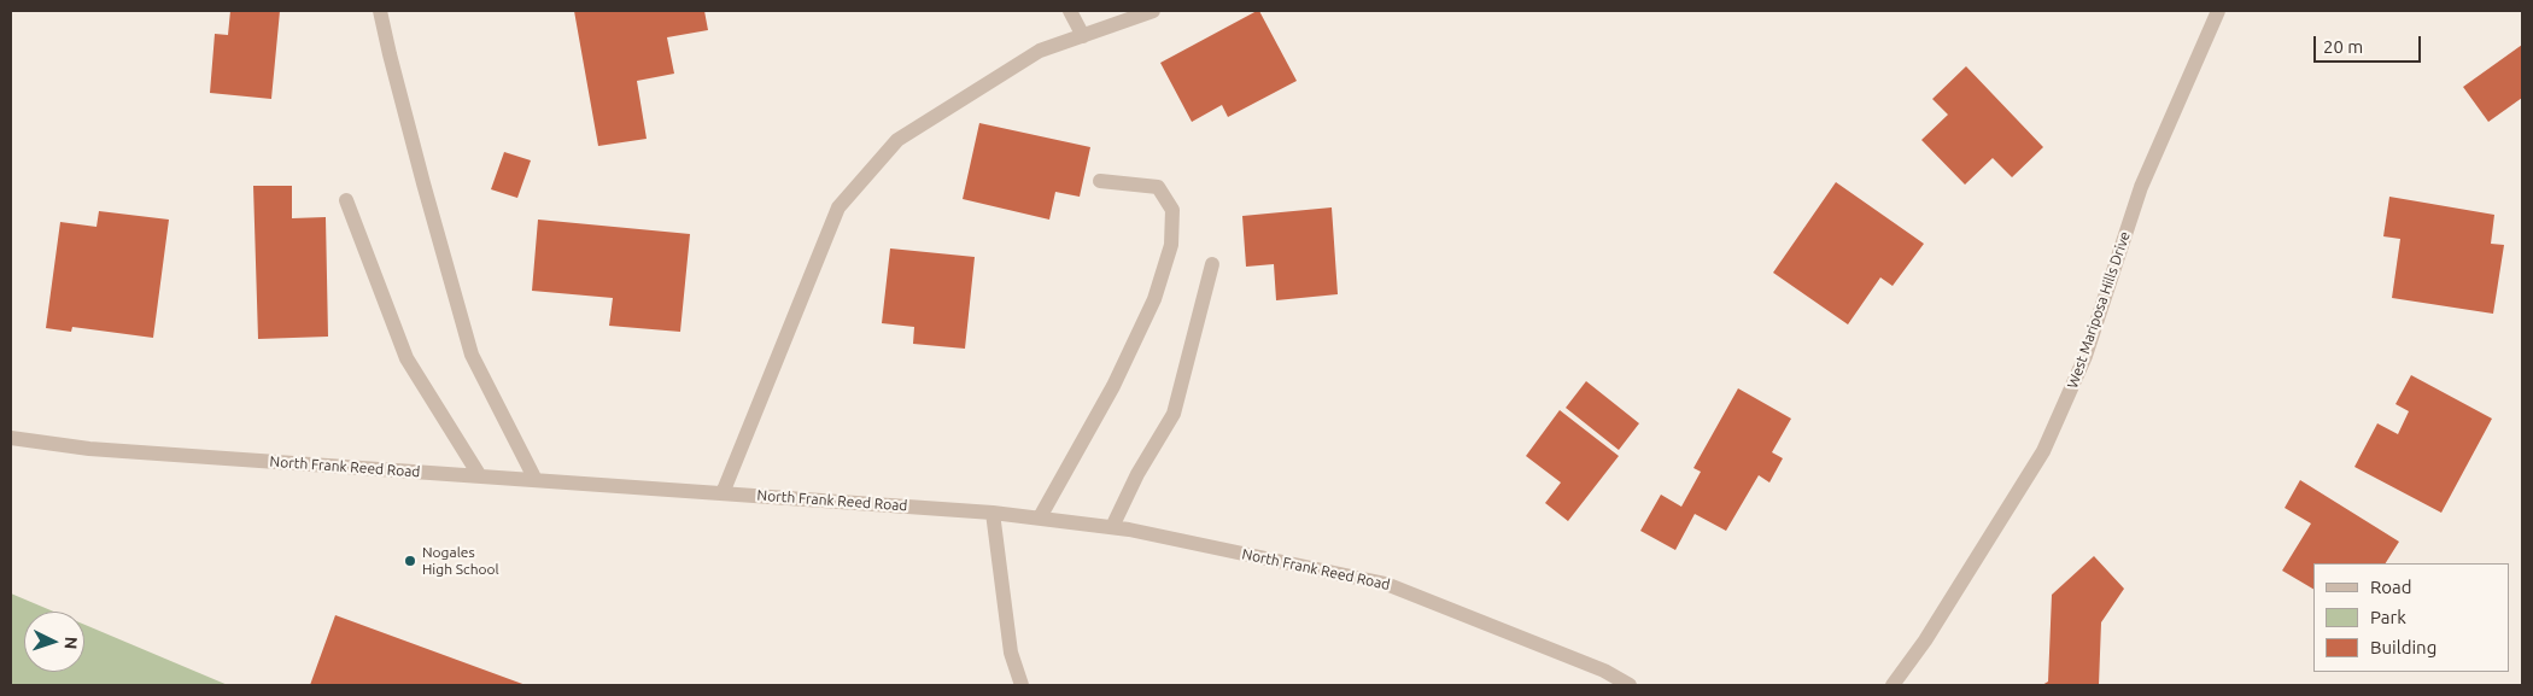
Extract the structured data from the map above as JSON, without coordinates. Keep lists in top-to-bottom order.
{
  "streets": {
    "street": ["West Mariposa Hills Drive", "North Frank Reed Road"]
  },
  "places": ["Nogales High School"],
  "legend": ["Road", "Park", "Building"],
  "scale_bar": "20 m",
  "north": "right"
}
